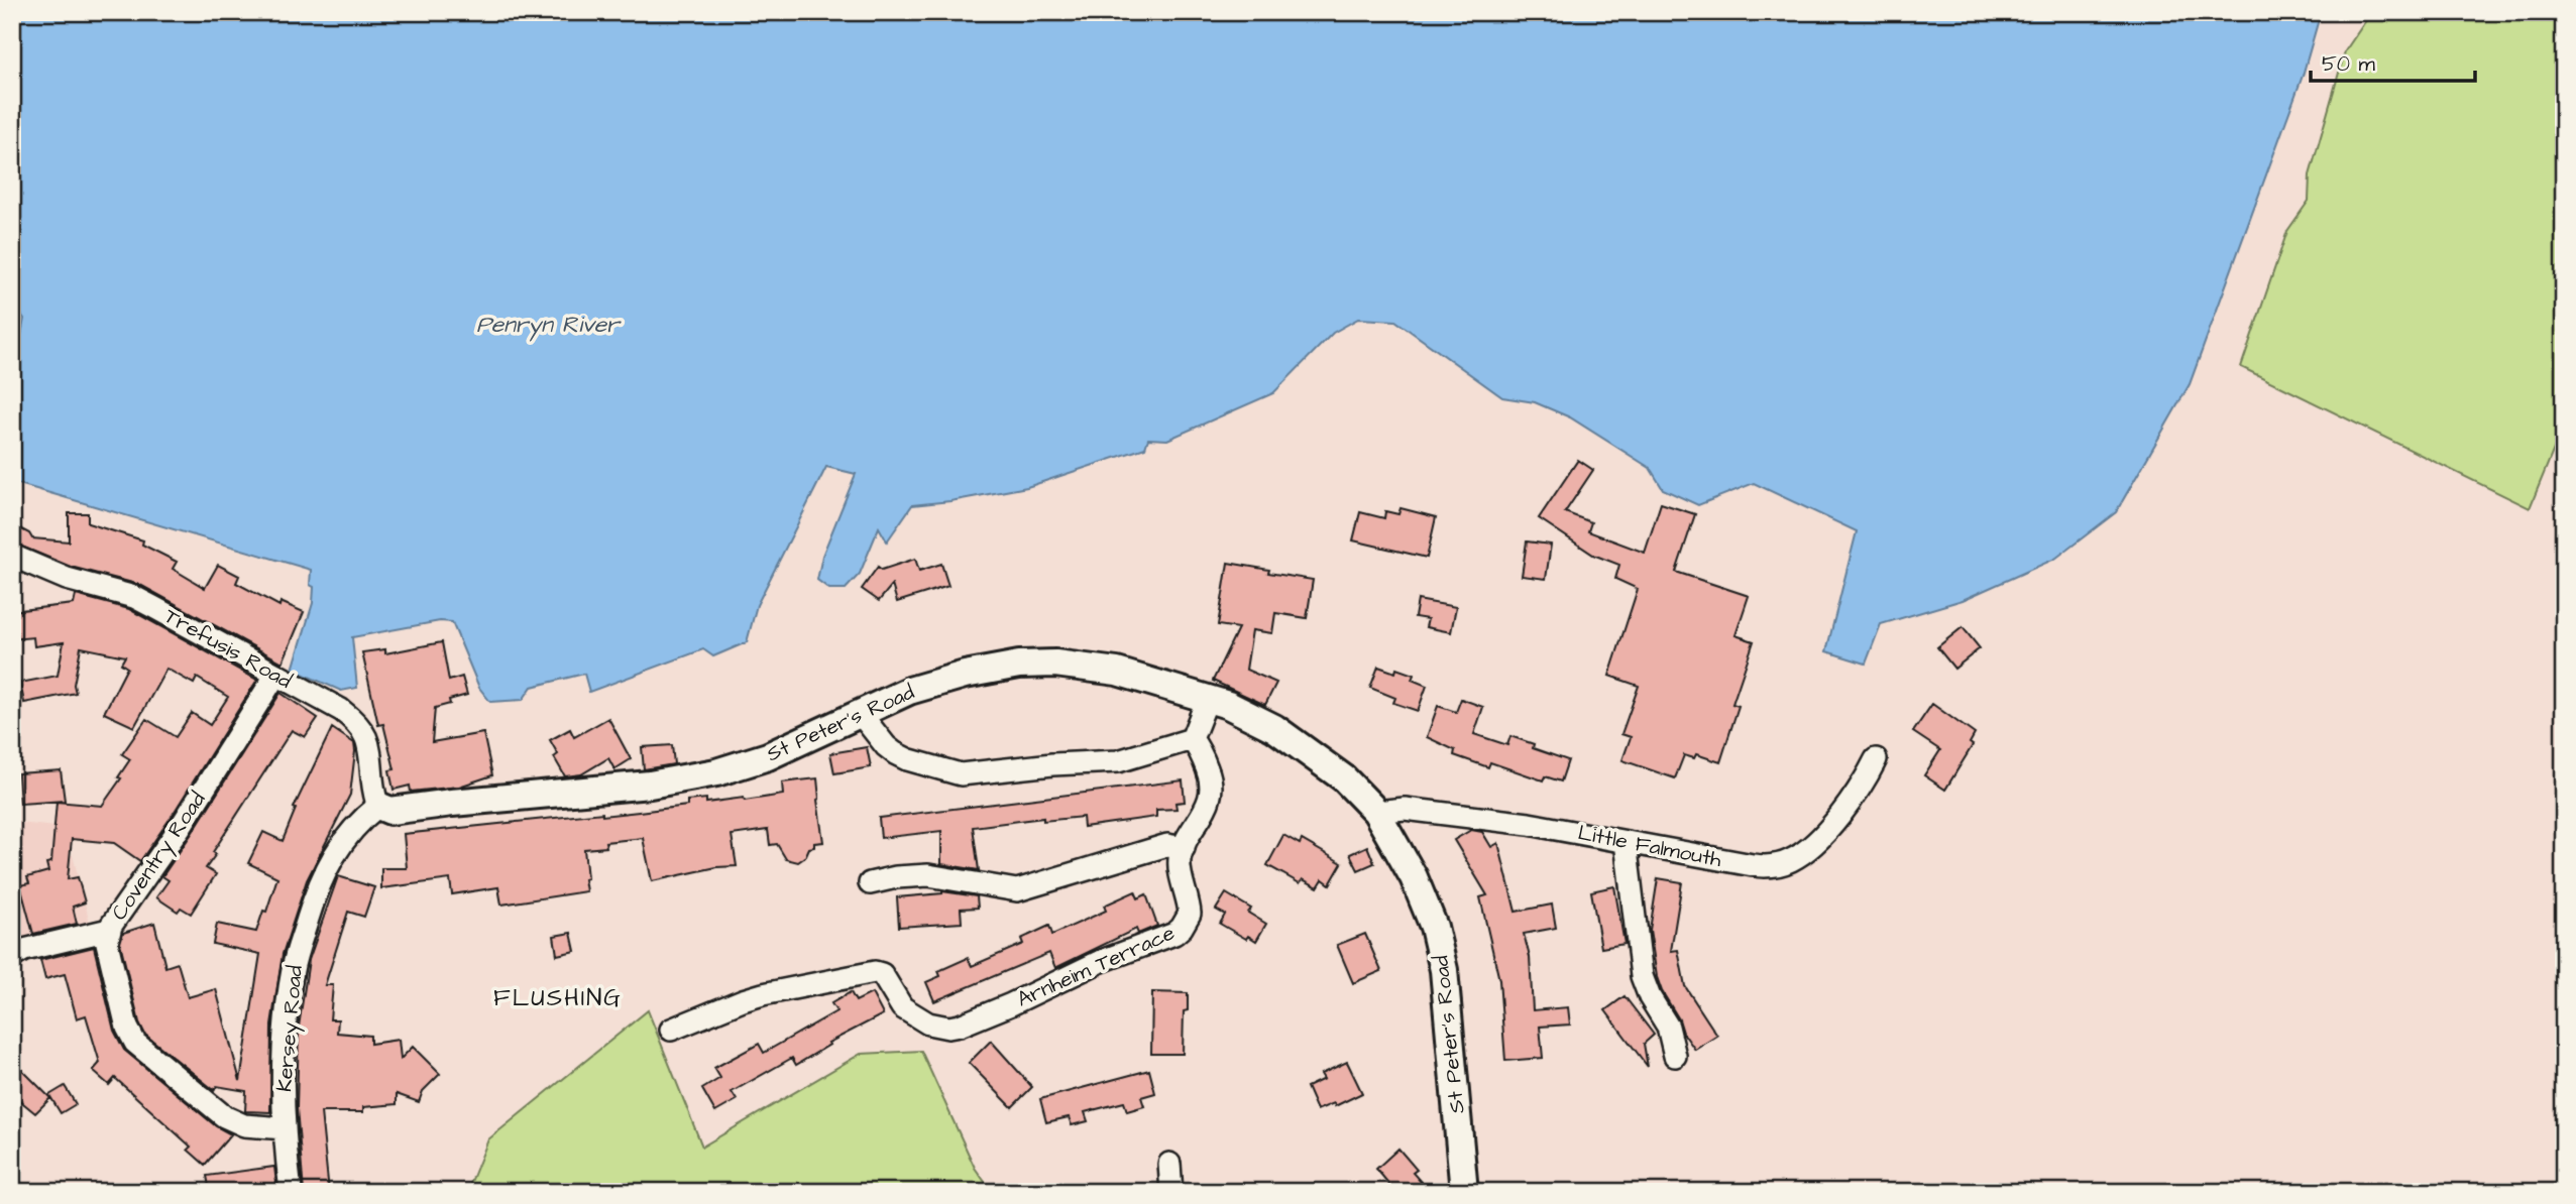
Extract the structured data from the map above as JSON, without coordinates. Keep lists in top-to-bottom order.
{
  "streets": {
    "street": [
      "Trefusis Road",
      "St Peter's Road",
      "Little Falmouth",
      "Coventry Road",
      "Arnheim Terrace",
      "Kersey Road"
    ]
  },
  "crossings": [
    ["Trefusis Road", "St Peter's Road"],
    ["Trefusis Road", "Coventry Road"],
    ["Trefusis Road", "Kersey Road"],
    ["St Peter's Road", "Little Falmouth"],
    ["St Peter's Road", "Kersey Road"],
    ["Coventry Road", "Kersey Road"]
  ],
  "districts": ["FLUSHING"],
  "water": ["Penryn River"],
  "scale_bar": "50 m"
}
